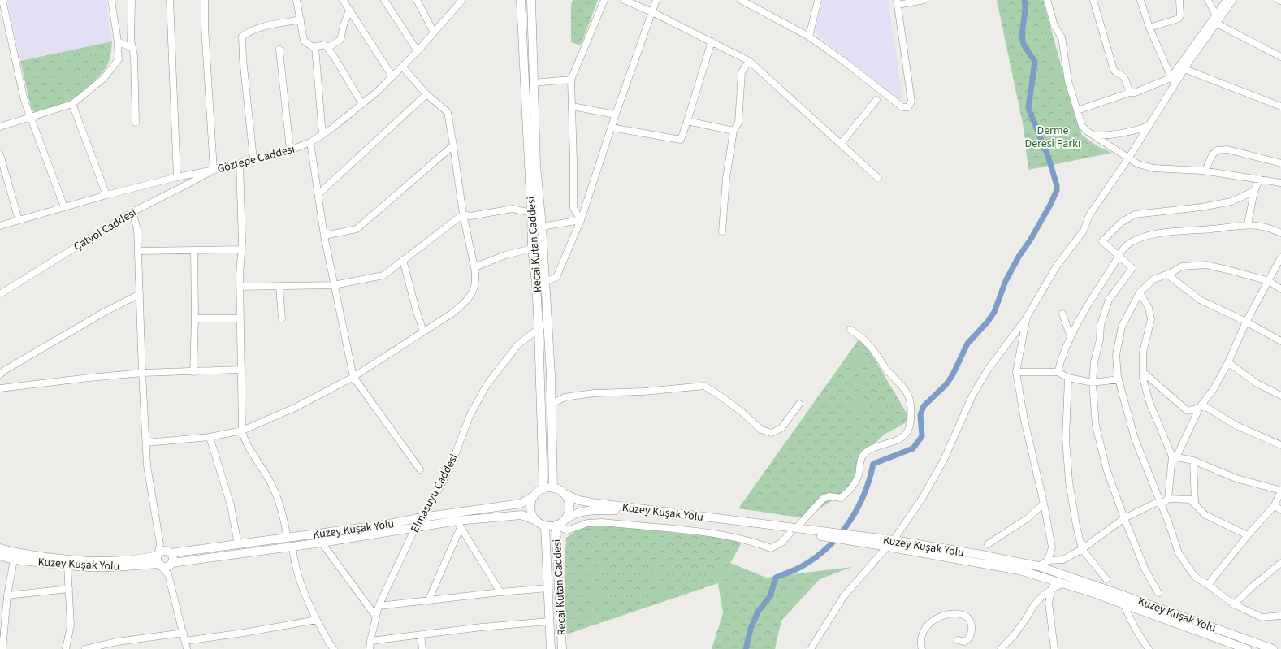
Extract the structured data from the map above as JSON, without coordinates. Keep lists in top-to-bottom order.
{
  "streets": {
    "main road": ["Recai Kutan Caddesi", "Kuzey Kuşak Yolu"],
    "street": ["Göztepe Caddesi", "Çatyol Caddesi", "Elmasuyu Caddesi"]
  },
  "crossings": [
    ["Göztepe Caddesi", "Çatyol Caddesi"],
    ["Recai Kutan Caddesi", "Elmasuyu Caddesi"],
    ["Recai Kutan Caddesi", "Kuzey Kuşak Yolu"],
    ["Elmasuyu Caddesi", "Kuzey Kuşak Yolu"]
  ],
  "parks": ["Derme Deresi Parkı"]
}
